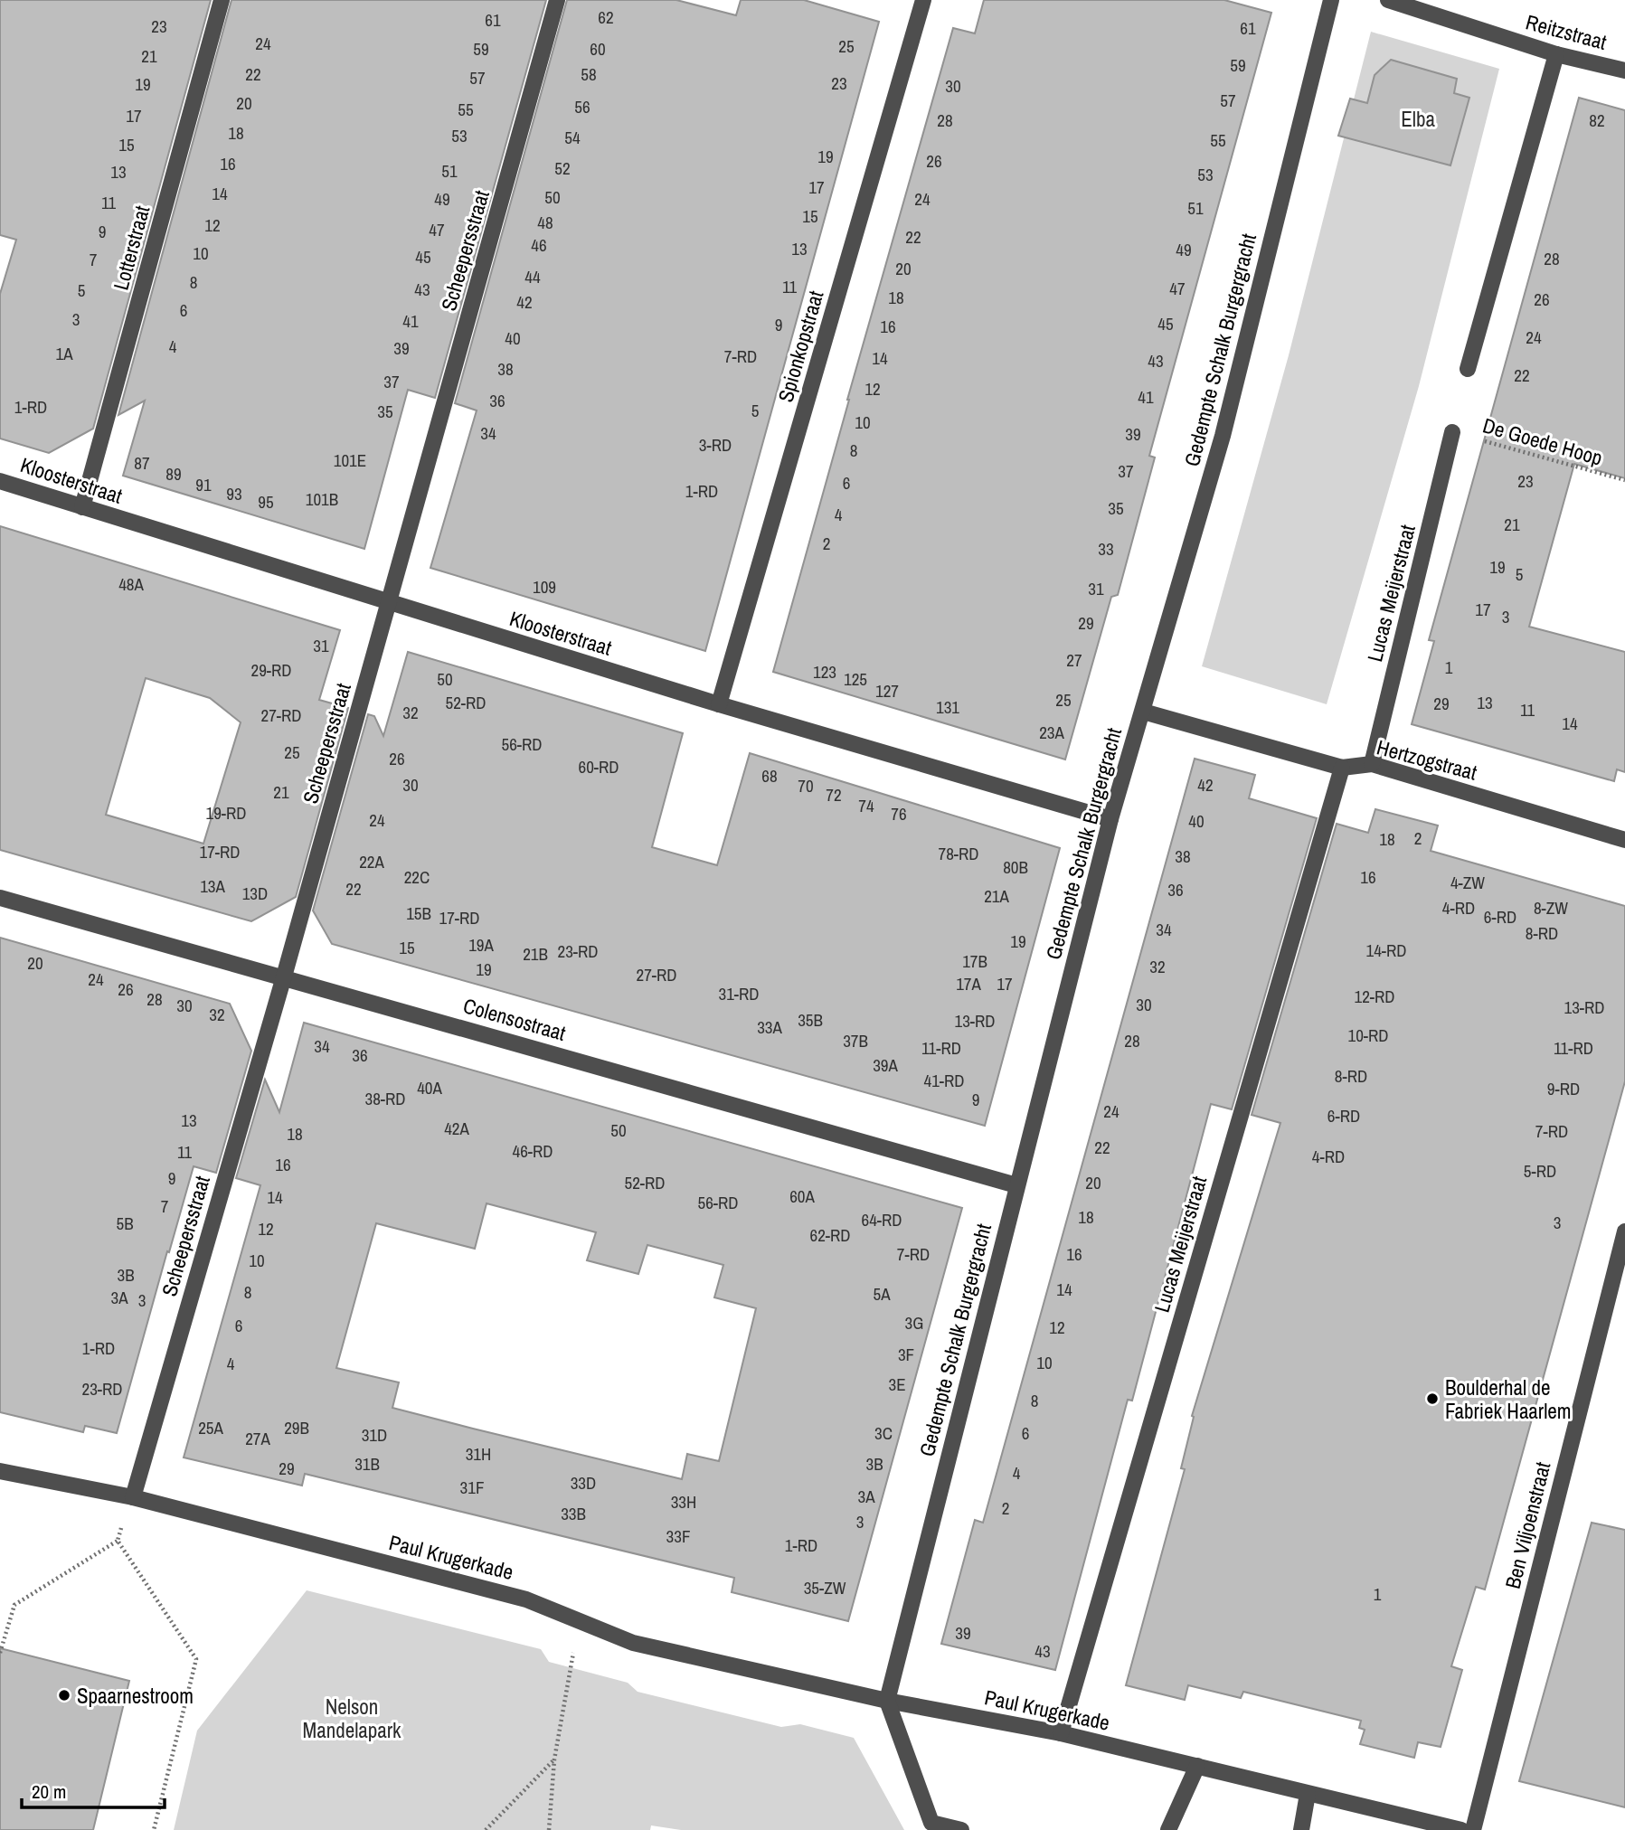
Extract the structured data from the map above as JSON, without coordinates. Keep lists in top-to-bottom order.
{
  "streets": {
    "street": [
      "Reitzstraat",
      "Lotterstraat",
      "Scheepersstraat",
      "Spionkopstraat",
      "Gedempte Schalk Burgergracht",
      "Kloosterstraat",
      "Lucas Meijerstraat",
      "Hertzogstraat",
      "Colensostraat",
      "Ben Viljoenstraat",
      "Paul Krugerkade"
    ],
    "path": ["De Goede Hoop"]
  },
  "crossings": [
    ["Lotterstraat", "Kloosterstraat"],
    ["Scheepersstraat", "Kloosterstraat"],
    ["Scheepersstraat", "Colensostraat"],
    ["Scheepersstraat", "Paul Krugerkade"],
    ["Spionkopstraat", "Kloosterstraat"],
    ["Gedempte Schalk Burgergracht", "Kloosterstraat"],
    ["Gedempte Schalk Burgergracht", "Hertzogstraat"],
    ["Gedempte Schalk Burgergracht", "Colensostraat"],
    ["Gedempte Schalk Burgergracht", "Paul Krugerkade"],
    ["De Goede Hoop", "Lucas Meijerstraat"],
    ["Lucas Meijerstraat", "Hertzogstraat"],
    ["Lucas Meijerstraat", "Paul Krugerkade"]
  ],
  "parks": ["Elba", "Nelson Mandelapark"],
  "places": ["Boulderhal de Fabriek Haarlem", "Spaarnestroom"],
  "house_numbers": [
    "62",
    "61",
    "23",
    "61",
    "24",
    "25",
    "59",
    "60",
    "21",
    "59",
    "22",
    "58",
    "57",
    "23",
    "19",
    "30",
    "57",
    "20",
    "56",
    "55",
    "17",
    "28",
    "82",
    "18",
    "53",
    "54",
    "55",
    "15",
    "19",
    "26",
    "16",
    "52",
    "51",
    "13",
    "53",
    "17",
    "14",
    "50",
    "49",
    "24",
    "11",
    "51",
    "15",
    "48",
    "12",
    "47",
    "9",
    "22",
    "46",
    "13",
    "49",
    "10",
    "45",
    "28",
    "7",
    "20",
    "44",
    "8",
    "11",
    "47",
    "43",
    "5",
    "18",
    "26",
    "42",
    "6",
    "3",
    "41",
    "45",
    "9",
    "16",
    "24",
    "40",
    "4",
    "39",
    "1A",
    "7-RD",
    "14",
    "43",
    "38",
    "22",
    "37",
    "12",
    "41",
    "36",
    "1-RD",
    "5",
    "35",
    "10",
    "34",
    "39",
    "3-RD",
    "8",
    "101E",
    "87",
    "37",
    "89",
    "23",
    "6",
    "91",
    "1-RD",
    "93",
    "101B",
    "95",
    "35",
    "4",
    "21",
    "2",
    "33",
    "19",
    "5",
    "48A",
    "109",
    "31",
    "17",
    "3",
    "29",
    "31",
    "27",
    "1",
    "29-RD",
    "123",
    "50",
    "125",
    "127",
    "25",
    "52-RD",
    "13",
    "29",
    "131",
    "11",
    "32",
    "27-RD",
    "14",
    "23A",
    "56-RD",
    "25",
    "26",
    "60-RD",
    "68",
    "30",
    "42",
    "70",
    "21",
    "72",
    "74",
    "19-RD",
    "76",
    "24",
    "40",
    "2",
    "18",
    "17-RD",
    "78-RD",
    "38",
    "22A",
    "80B",
    "22C",
    "16",
    "4-ZW",
    "13A",
    "22",
    "36",
    "13D",
    "21A",
    "4-RD",
    "8-ZW",
    "15B",
    "6-RD",
    "17-RD",
    "34",
    "8-RD",
    "19",
    "19A",
    "15",
    "14-RD",
    "23-RD",
    "21B",
    "17B",
    "20",
    "32",
    "19",
    "27-RD",
    "24",
    "17A",
    "17",
    "26",
    "31-RD",
    "12-RD",
    "28",
    "30",
    "30",
    "13-RD",
    "32",
    "35B",
    "13-RD",
    "33A",
    "10-RD",
    "37B",
    "28",
    "34",
    "11-RD",
    "11-RD",
    "36",
    "39A",
    "8-RD",
    "41-RD",
    "40A",
    "9-RD",
    "38-RD",
    "9",
    "24",
    "6-RD",
    "13",
    "42A",
    "50",
    "7-RD",
    "18",
    "22",
    "46-RD",
    "11",
    "4-RD",
    "16",
    "5-RD",
    "9",
    "52-RD",
    "20",
    "60A",
    "14",
    "56-RD",
    "7",
    "18",
    "64-RD",
    "3",
    "5B",
    "12",
    "62-RD",
    "7-RD",
    "16",
    "10",
    "3B",
    "14",
    "8",
    "5A",
    "3A",
    "3",
    "3G",
    "6",
    "12",
    "1-RD",
    "3F",
    "10",
    "4",
    "3E",
    "23-RD",
    "8",
    "25A",
    "29B",
    "3C",
    "6",
    "31D",
    "27A",
    "31H",
    "31B",
    "3B",
    "29",
    "4",
    "33D",
    "31F",
    "3A",
    "33H",
    "2",
    "33B",
    "3",
    "33F",
    "1-RD",
    "35-ZW",
    "1",
    "39",
    "43"
  ],
  "scale_bar": "20 m"
}
